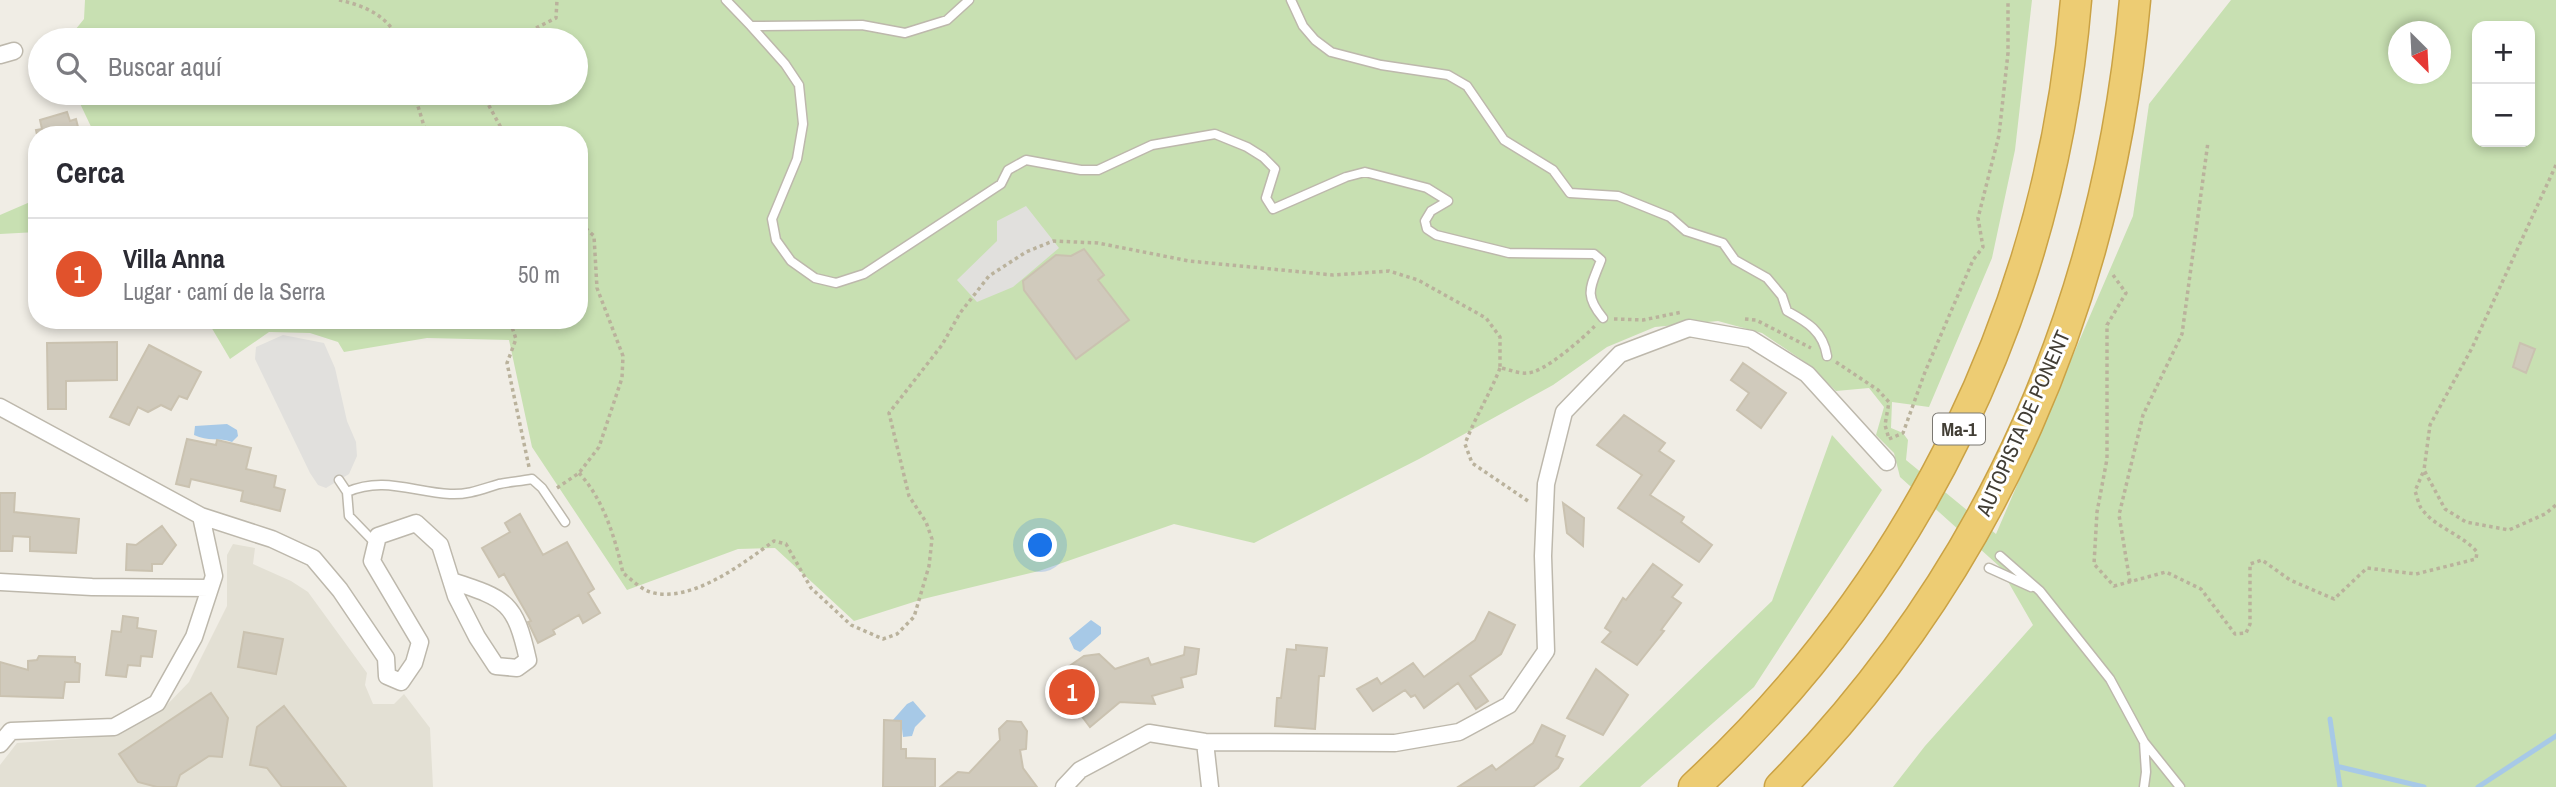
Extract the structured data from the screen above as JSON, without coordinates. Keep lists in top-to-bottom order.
{
  "streets": {
    "highway": ["AUTOPISTA DE PONENT", "Ma-1"]
  },
  "north": "bottom right",
  "page": {
    "map_buttons": ["+", "−"],
    "search": "Buscar aquí",
    "heading": "Cerca",
    "list": [
      {
        "mark": "1",
        "name": "Villa Anna",
        "note": "Lugar · camí de la Serra",
        "value": "50 m"
      }
    ],
    "pins": "1"
  }
}
